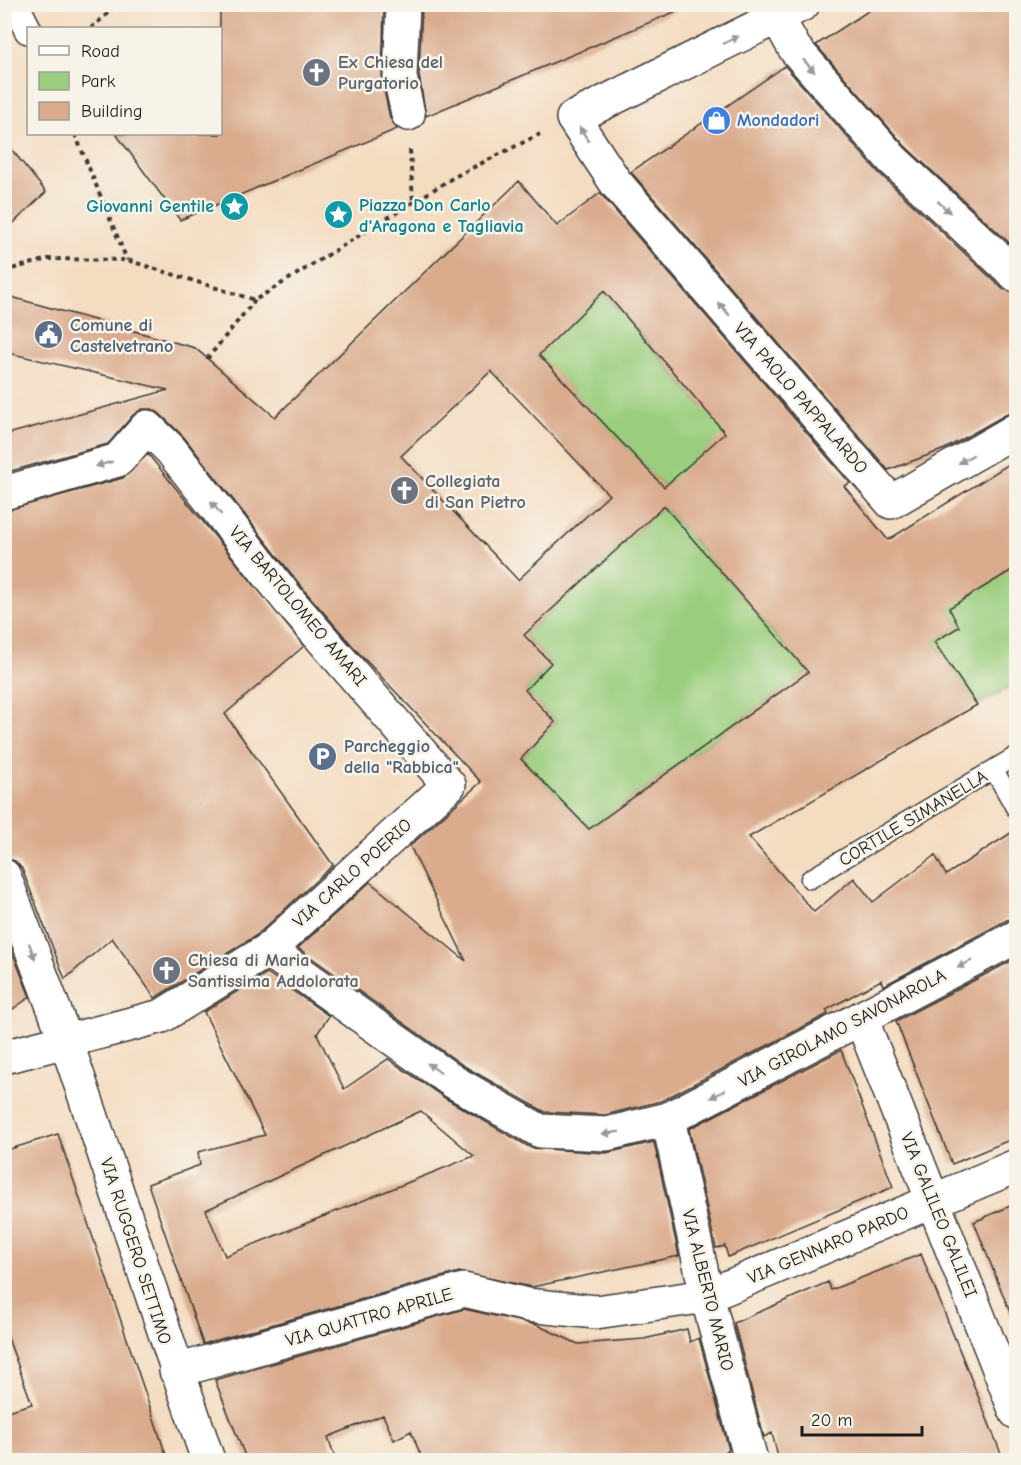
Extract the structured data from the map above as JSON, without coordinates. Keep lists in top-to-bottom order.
{
  "streets": {
    "street": [
      "VIA PAOLO PAPPALARDO",
      "VIA BARTOLOMEO AMARI",
      "VIA CARLO POERIO",
      "VIA GIROLAMO SAVONAROLA",
      "VIA GALILEO GALILEI",
      "VIA GENNARO PARDO",
      "VIA RUGGERO SETTIMO",
      "VIA ALBERTO MARIO",
      "VIA QUATTRO APRILE"
    ],
    "lane": ["CORTILE SIMANELLA"]
  },
  "crossings": [
    ["VIA BARTOLOMEO AMARI", "VIA CARLO POERIO"],
    ["VIA CARLO POERIO", "VIA GIROLAMO SAVONAROLA"],
    ["VIA CARLO POERIO", "VIA RUGGERO SETTIMO"],
    ["VIA GIROLAMO SAVONAROLA", "VIA GALILEO GALILEI"],
    ["VIA GIROLAMO SAVONAROLA", "VIA ALBERTO MARIO"],
    ["VIA GALILEO GALILEI", "VIA GENNARO PARDO"],
    ["VIA GENNARO PARDO", "VIA ALBERTO MARIO"],
    ["VIA GENNARO PARDO", "VIA QUATTRO APRILE"],
    ["VIA RUGGERO SETTIMO", "VIA QUATTRO APRILE"],
    ["VIA ALBERTO MARIO", "VIA QUATTRO APRILE"]
  ],
  "one_way": ["VIA BARTOLOMEO AMARI", "VIA GIROLAMO SAVONAROLA"],
  "places": {
    "church": ["Ex Chiesa del Purgatorio", "Collegiata di San Pietro", "Chiesa di Maria Santissima Addolorata"],
    "shop": ["Mondadori"],
    "place": ["Giovanni Gentile", "Piazza Don Carlo d'Aragona e Tagliavia"],
    "public building": ["Comune di Castelvetrano"],
    "parking": ["Parcheggio della \"Rabbica\""]
  },
  "legend": ["Road", "Park", "Building"],
  "scale_bar": "20 m"
}
